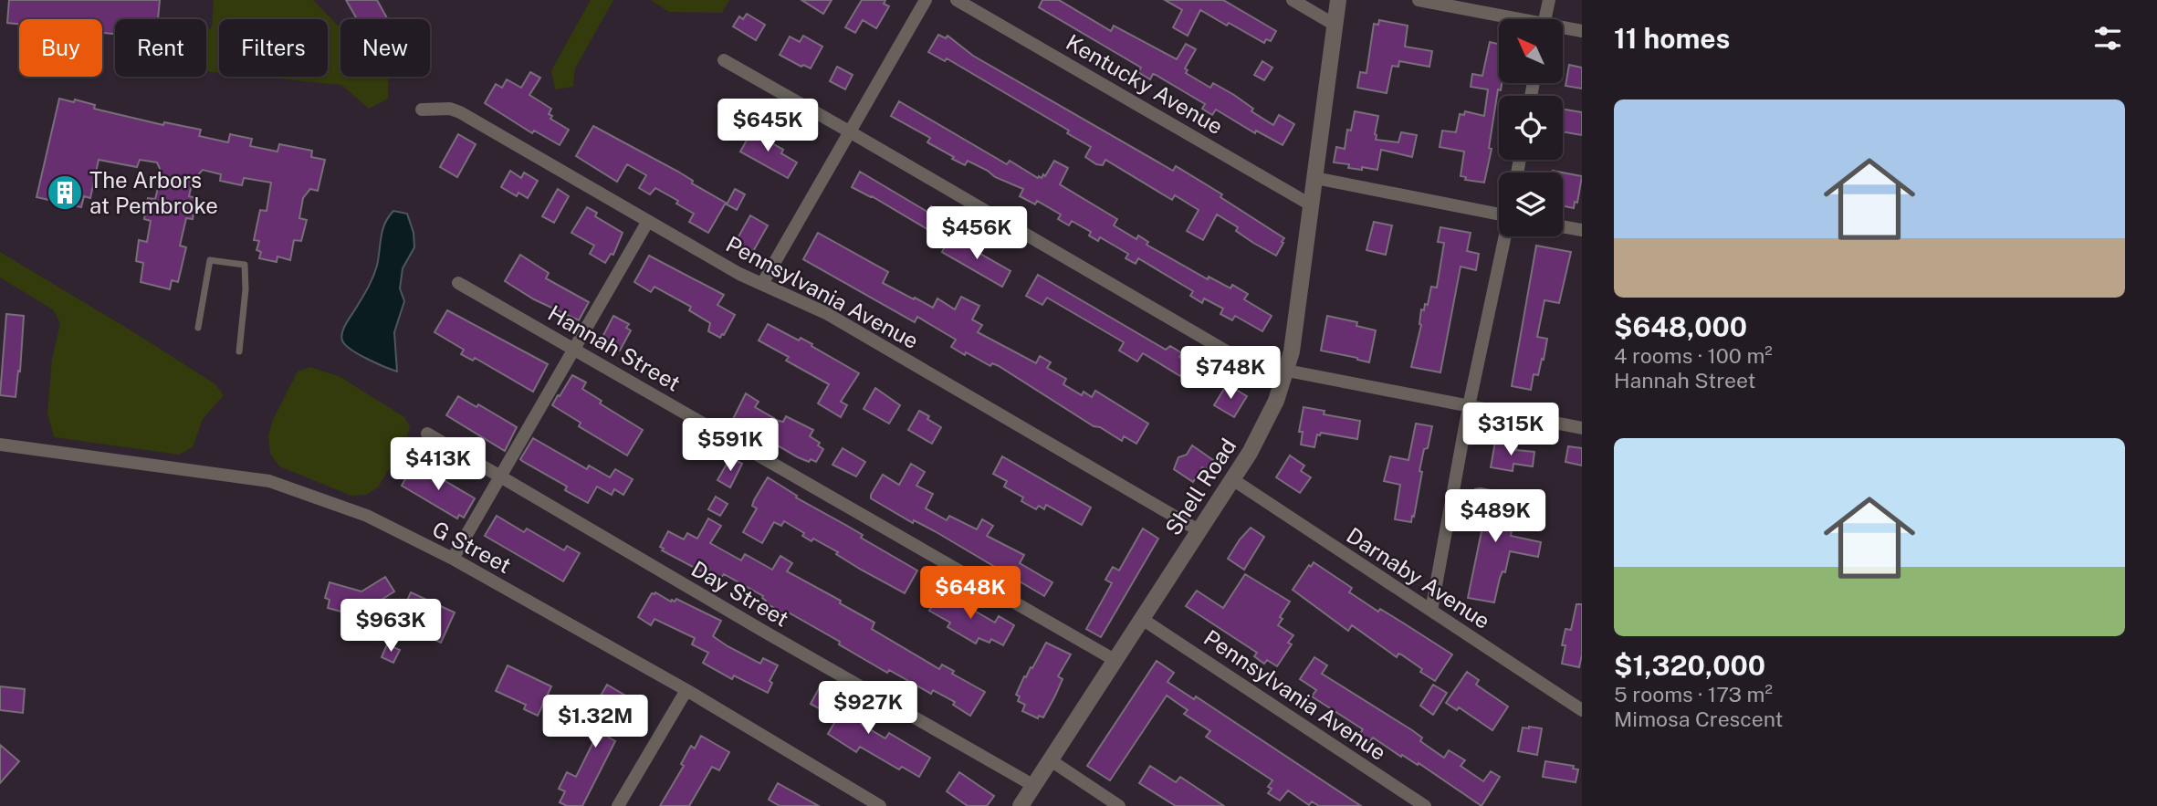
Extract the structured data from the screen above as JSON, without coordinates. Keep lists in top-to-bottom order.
{
  "streets": {
    "street": [
      "Kentucky Avenue",
      "Pennsylvania Avenue",
      "Hannah Street",
      "Shell Road",
      "G Street",
      "Darnaby Avenue",
      "Day Street"
    ]
  },
  "crossings": [
    ["Kentucky Avenue", "Shell Road"],
    ["Pennsylvania Avenue", "Shell Road"],
    ["Hannah Street", "Shell Road"],
    ["Shell Road", "Darnaby Avenue"],
    ["Shell Road", "Day Street"]
  ],
  "places": {
    "building": ["The Arbors at Pembroke"]
  },
  "north": "top left",
  "page": {
    "heading": "11 homes",
    "chip": [
      "Buy",
      "Rent",
      "Filters",
      "New"
    ],
    "list": [
      {
        "name": "$648,000",
        "note": "4 rooms · 100 m² · Hannah Street"
      },
      {
        "name": "$1,320,000",
        "note": "5 rooms · 173 m² · Mimosa Crescent"
      }
    ],
    "price": [
      "$645K",
      "$456K",
      "$748K",
      "$315K",
      "$591K",
      "$413K",
      "$489K",
      "$648K",
      "$963K",
      "$927K",
      "$1.32M"
    ]
  }
}
